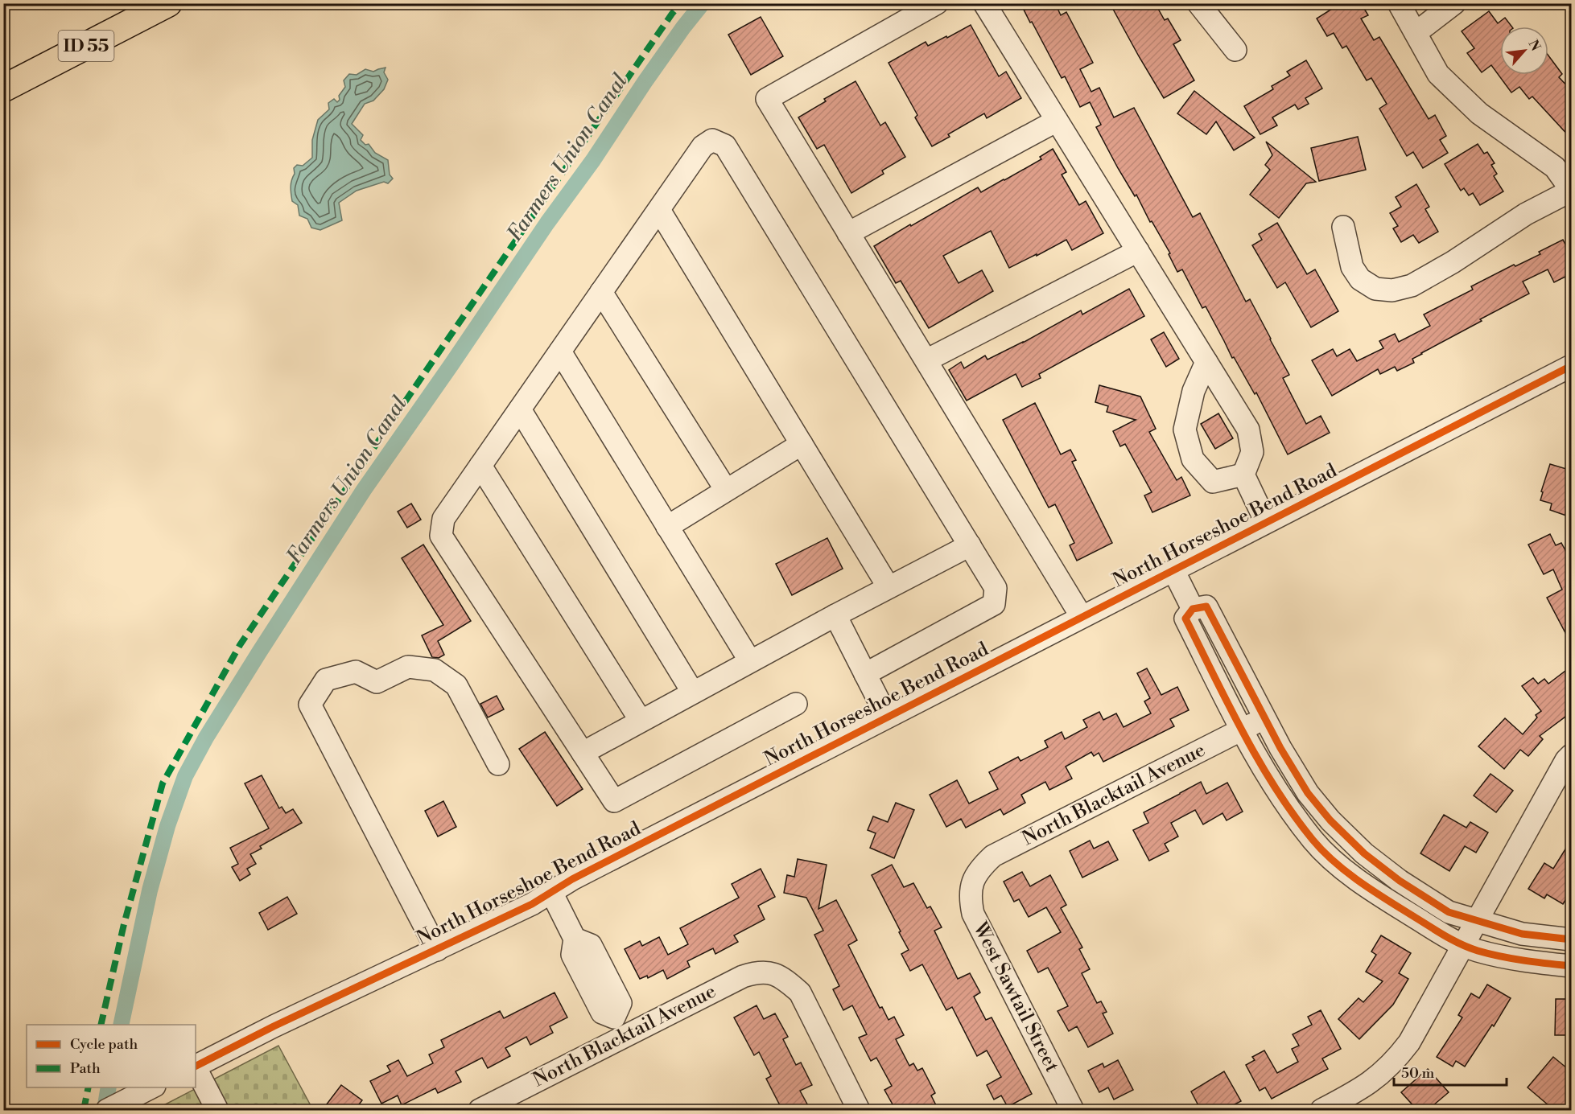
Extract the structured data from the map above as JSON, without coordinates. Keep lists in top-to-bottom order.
{
  "streets": {
    "highway": ["ID 55"],
    "street": ["North Horseshoe Bend Road", "North Blacktail Avenue", "West Sawtail Street"]
  },
  "crossings": [
    ["North Blacktail Avenue", "West Sawtail Street"]
  ],
  "water": ["Farmers Union Canal"],
  "legend": ["Cycle path", "Path"],
  "scale_bar": "50 m",
  "north": "top right"
}
